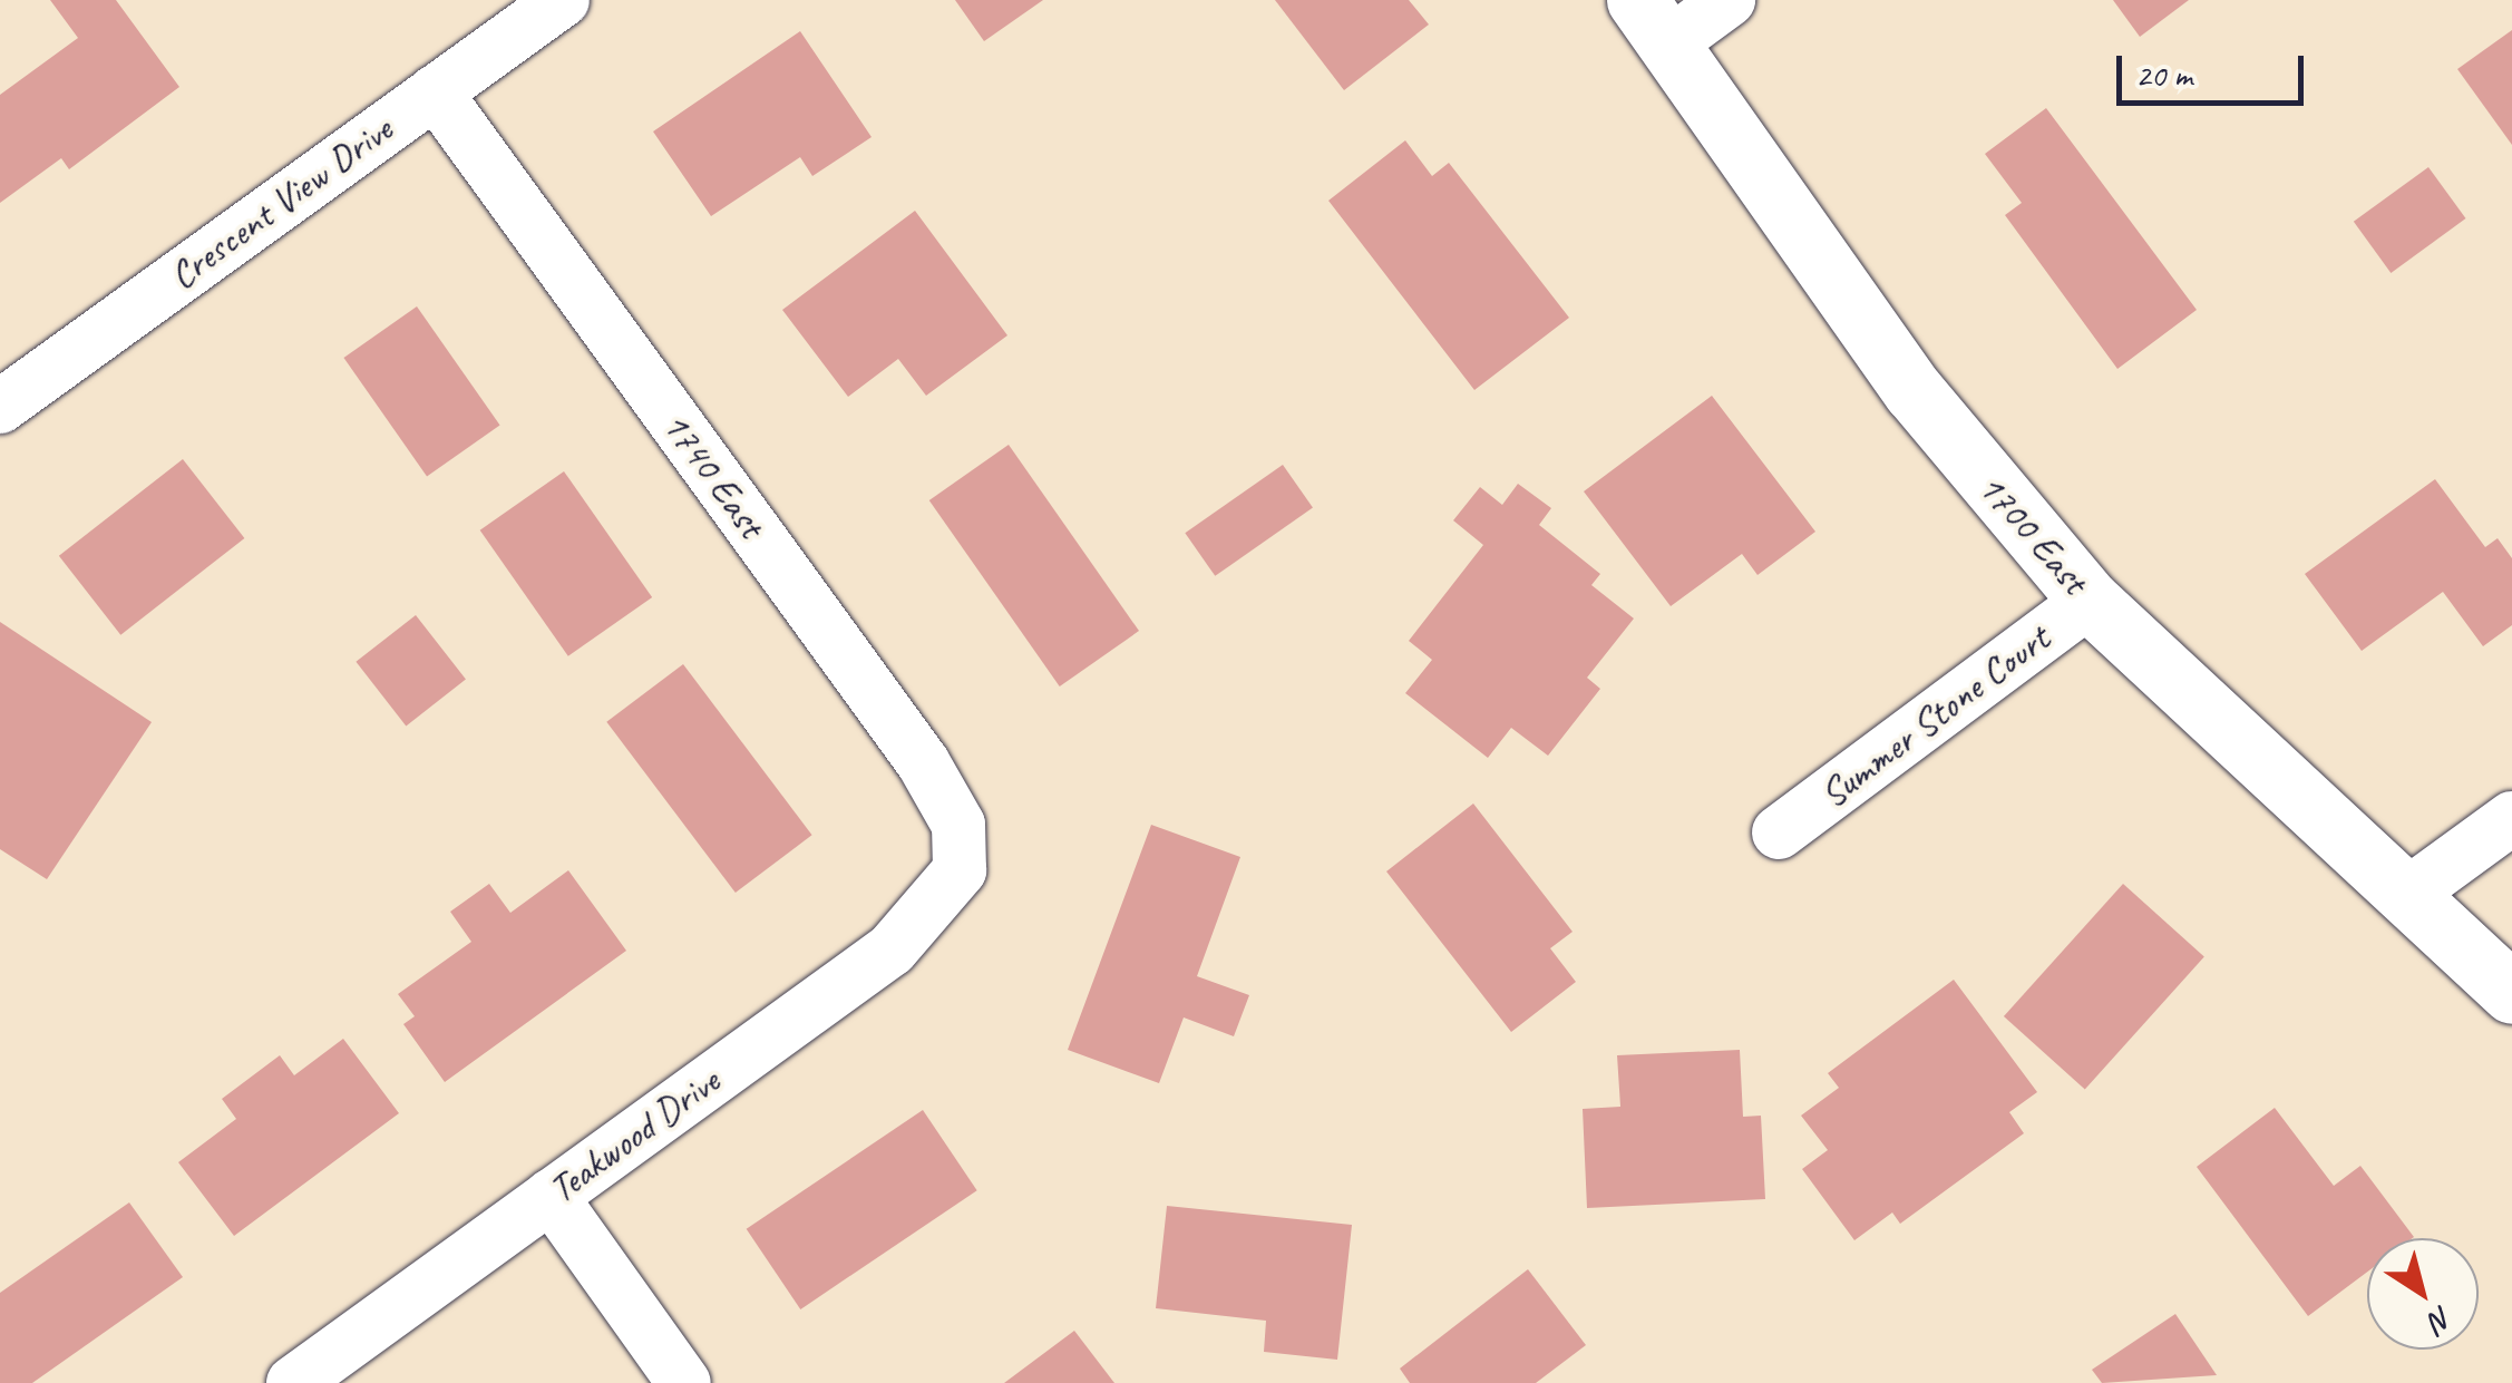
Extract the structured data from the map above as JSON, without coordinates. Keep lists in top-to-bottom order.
{
  "streets": {
    "main road": ["1700 East"],
    "street": [
      "Crescent View Drive",
      "1740 East",
      "Summer Stone Court",
      "Teakwood Drive"
    ]
  },
  "crossings": [
    ["Crescent View Drive", "1740 East"],
    ["1740 East", "Teakwood Drive"],
    ["1700 East", "Summer Stone Court"]
  ],
  "scale_bar": "20 m",
  "north": "bottom right"
}
